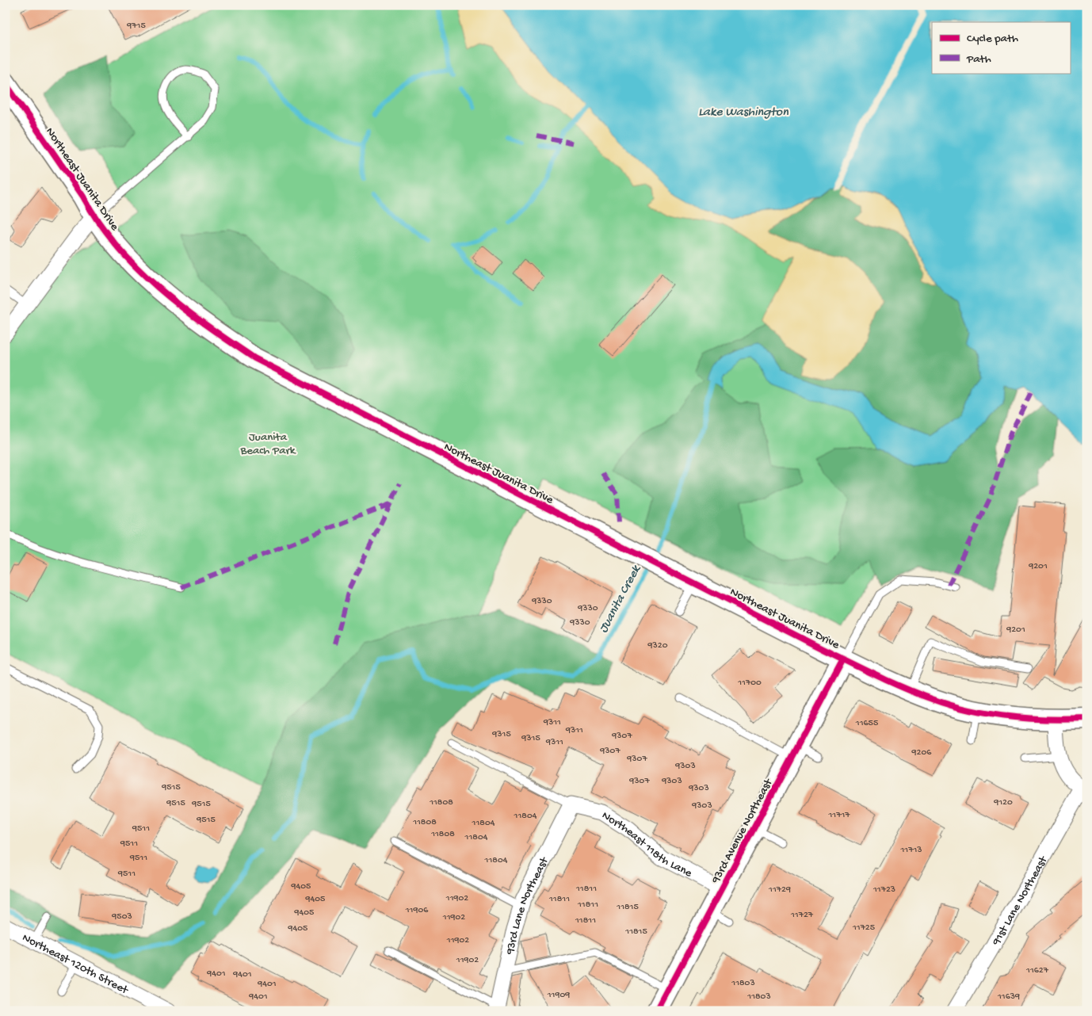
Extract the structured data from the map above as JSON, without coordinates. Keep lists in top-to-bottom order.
{
  "streets": {
    "main road": ["Northeast Juanita Drive", "93rd Avenue Northeast"],
    "street": [
      "Northeast 118th Lane",
      "91st Lane Northeast",
      "93rd Lane Northeast",
      "Northeast 120th Street"
    ]
  },
  "crossings": [
    ["Northeast Juanita Drive", "93rd Avenue Northeast"],
    ["93rd Avenue Northeast", "Northeast 118th Lane"],
    ["Northeast 118th Lane", "93rd Lane Northeast"]
  ],
  "water": ["Lake Washington", "Juanita Creek"],
  "parks": ["Juanita Beach Park"],
  "house_numbers": [
    "9715",
    "9201",
    "9330",
    "9330",
    "9330",
    "9201",
    "9320",
    "11700",
    "9311",
    "11655",
    "9311",
    "9315",
    "9307",
    "9315",
    "9311",
    "9307",
    "9206",
    "9307",
    "9303",
    "9307",
    "9303",
    "9515",
    "9303",
    "11808",
    "9120",
    "9515",
    "9515",
    "9303",
    "11717",
    "11804",
    "9515",
    "11808",
    "11804",
    "9511",
    "11808",
    "11804",
    "9511",
    "11713",
    "9511",
    "11804",
    "9511",
    "9405",
    "11811",
    "11729",
    "11723",
    "11902",
    "9405",
    "11811",
    "11811",
    "11815",
    "11906",
    "9405",
    "11727",
    "9503",
    "11902",
    "11811",
    "11725",
    "9405",
    "11815",
    "11902",
    "11902",
    "11627",
    "9401",
    "9401",
    "11803",
    "9401",
    "11909",
    "9401",
    "11803",
    "11639"
  ],
  "legend": ["Cycle path", "Path"]
}
